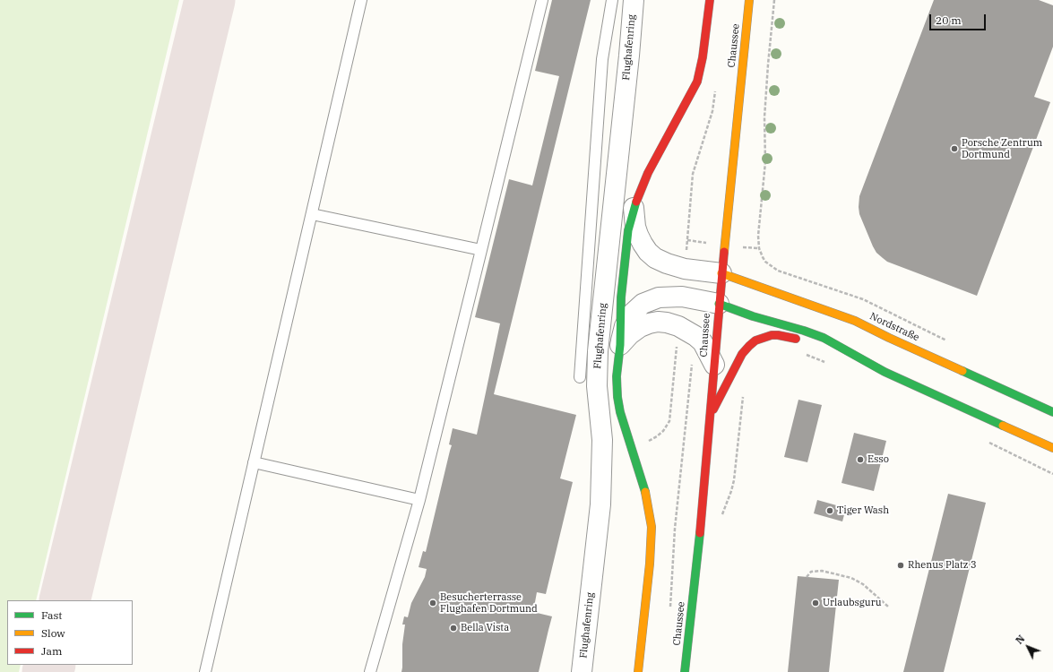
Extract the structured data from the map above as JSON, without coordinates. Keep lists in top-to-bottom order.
{
  "streets": {
    "main road": ["Chaussee", "Flughafenring", "Nordstraße"]
  },
  "crossings": [
    ["Chaussee", "Flughafenring"],
    ["Chaussee", "Nordstraße"],
    ["Flughafenring", "Nordstraße"]
  ],
  "places": [
    "Porsche Zentrum Dortmund",
    "Esso",
    "Tiger Wash",
    "Rhenus Platz 3",
    "Besucherterrasse Flughafen Dortmund",
    "Urlaubsguru",
    "Bella Vista"
  ],
  "legend": ["Fast", "Slow", "Jam"],
  "scale_bar": "20 m",
  "north": "top left"
}
